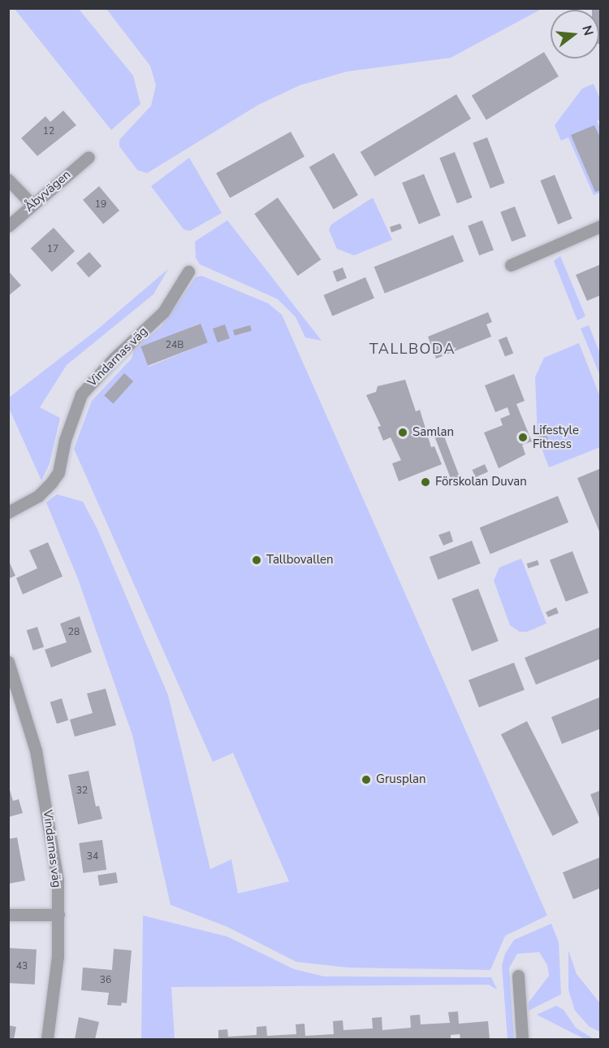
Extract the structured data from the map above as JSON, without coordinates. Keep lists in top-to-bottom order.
{
  "streets": {
    "street": ["Åbyvägen", "Vindarnas väg"]
  },
  "districts": ["TALLBODA"],
  "places": [
    "Samlan",
    "Lifestyle Fitness",
    "Förskolan Duvan",
    "Tallbovallen",
    "Grusplan"
  ],
  "house_numbers": [
    "12",
    "19",
    "17",
    "24B",
    "28",
    "32",
    "34",
    "43",
    "36"
  ],
  "north": "right"
}
